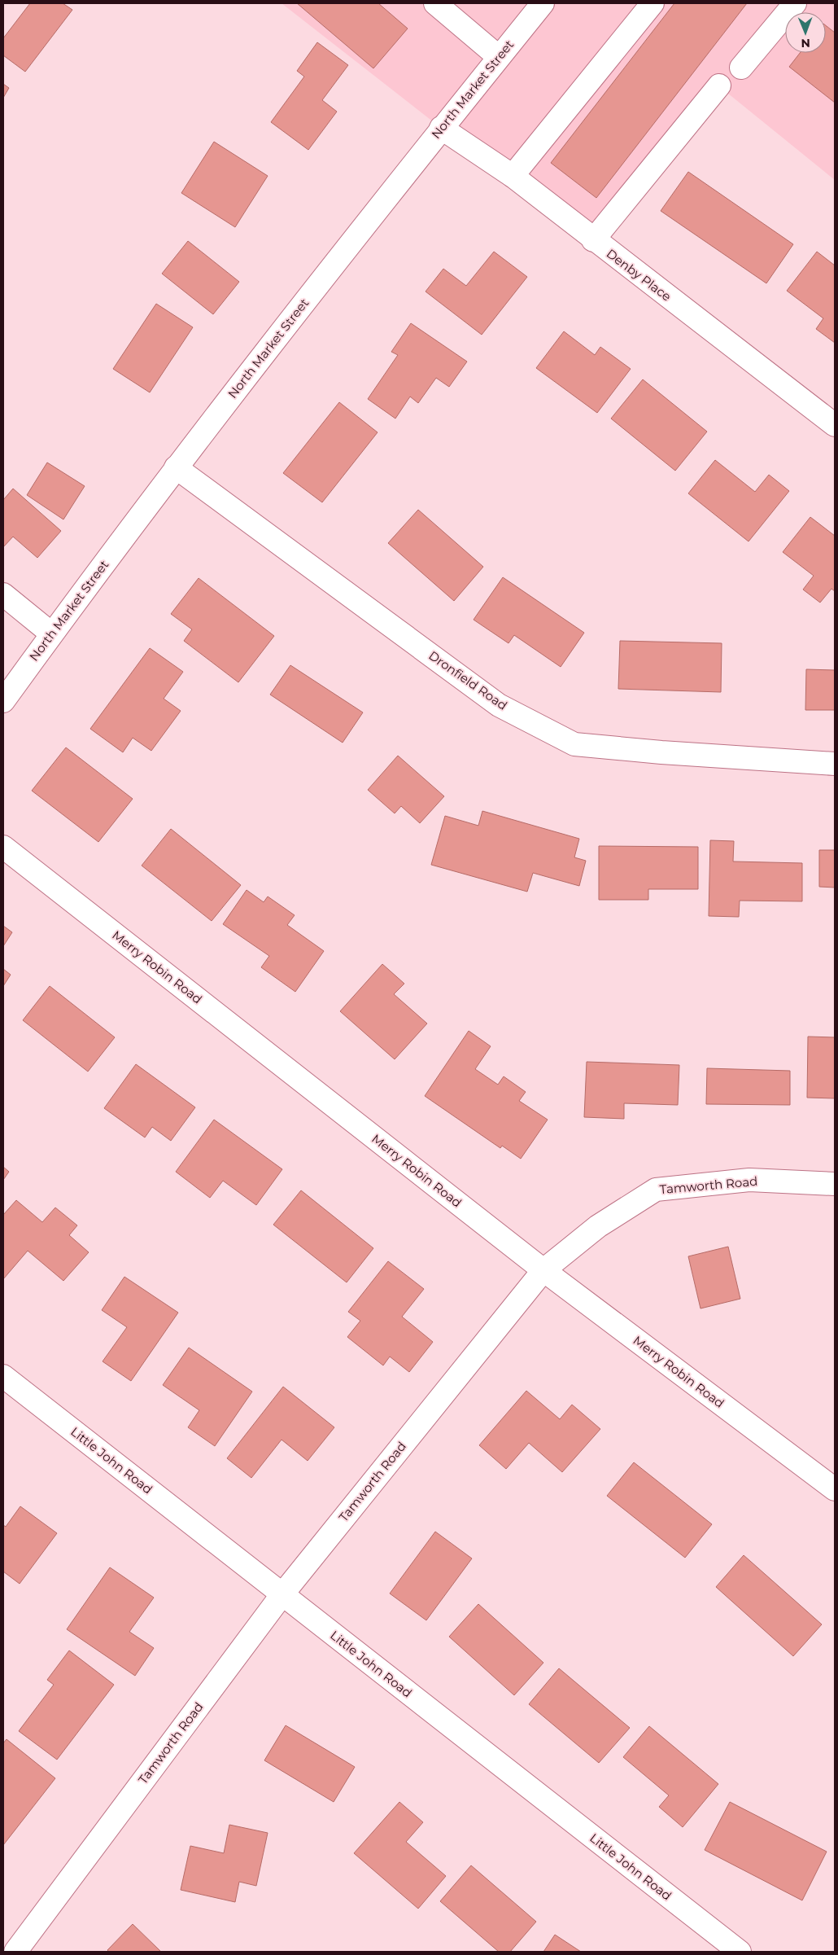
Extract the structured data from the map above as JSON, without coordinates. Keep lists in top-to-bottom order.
{
  "streets": {
    "street": [
      "North Market Street",
      "Denby Place",
      "Dronfield Road",
      "Merry Robin Road",
      "Tamworth Road",
      "Little John Road"
    ]
  },
  "crossings": [
    ["North Market Street", "Denby Place"],
    ["North Market Street", "Dronfield Road"],
    ["Merry Robin Road", "Tamworth Road"],
    ["Tamworth Road", "Little John Road"]
  ],
  "north": "bottom"
}
